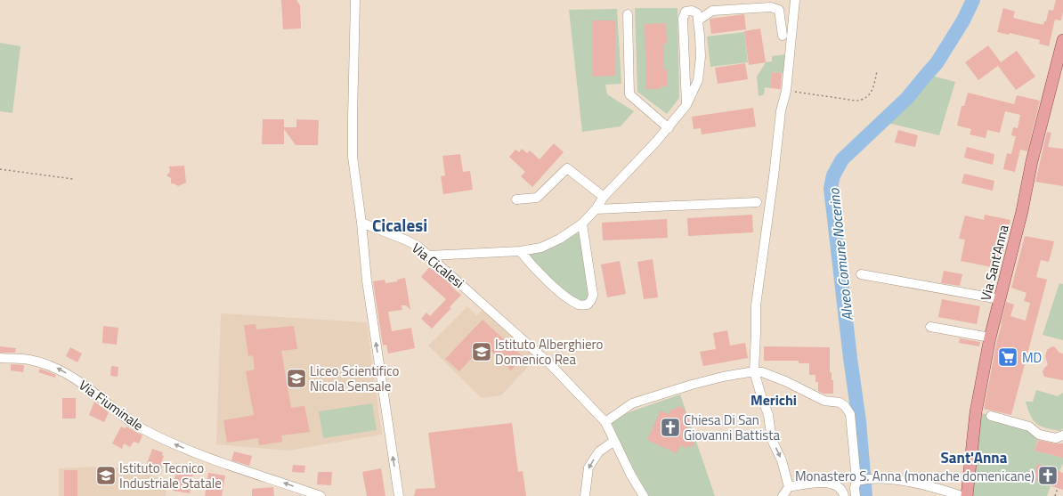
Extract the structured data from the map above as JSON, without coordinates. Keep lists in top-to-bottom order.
{
  "streets": {
    "main road": ["Via Sant'Anna"],
    "street": ["Via Cicalesi", "Via Fiuminale"]
  },
  "one_way": ["Via Fiuminale"],
  "districts": ["Cicalesi", "Merichi", "Sant'Anna"],
  "water": ["Alveo Comune Nocerino"],
  "places": {
    "school or university": ["Istituto Alberghiero Domenico Rea", "Liceo Scientifico Nicola Sensale", "Istituto Tecnico Industriale Statale"],
    "supermarket": ["MD"],
    "church": ["Chiesa Di San Giovanni Battista", "Monastero S. Anna (monache domenicane)"]
  }
}
